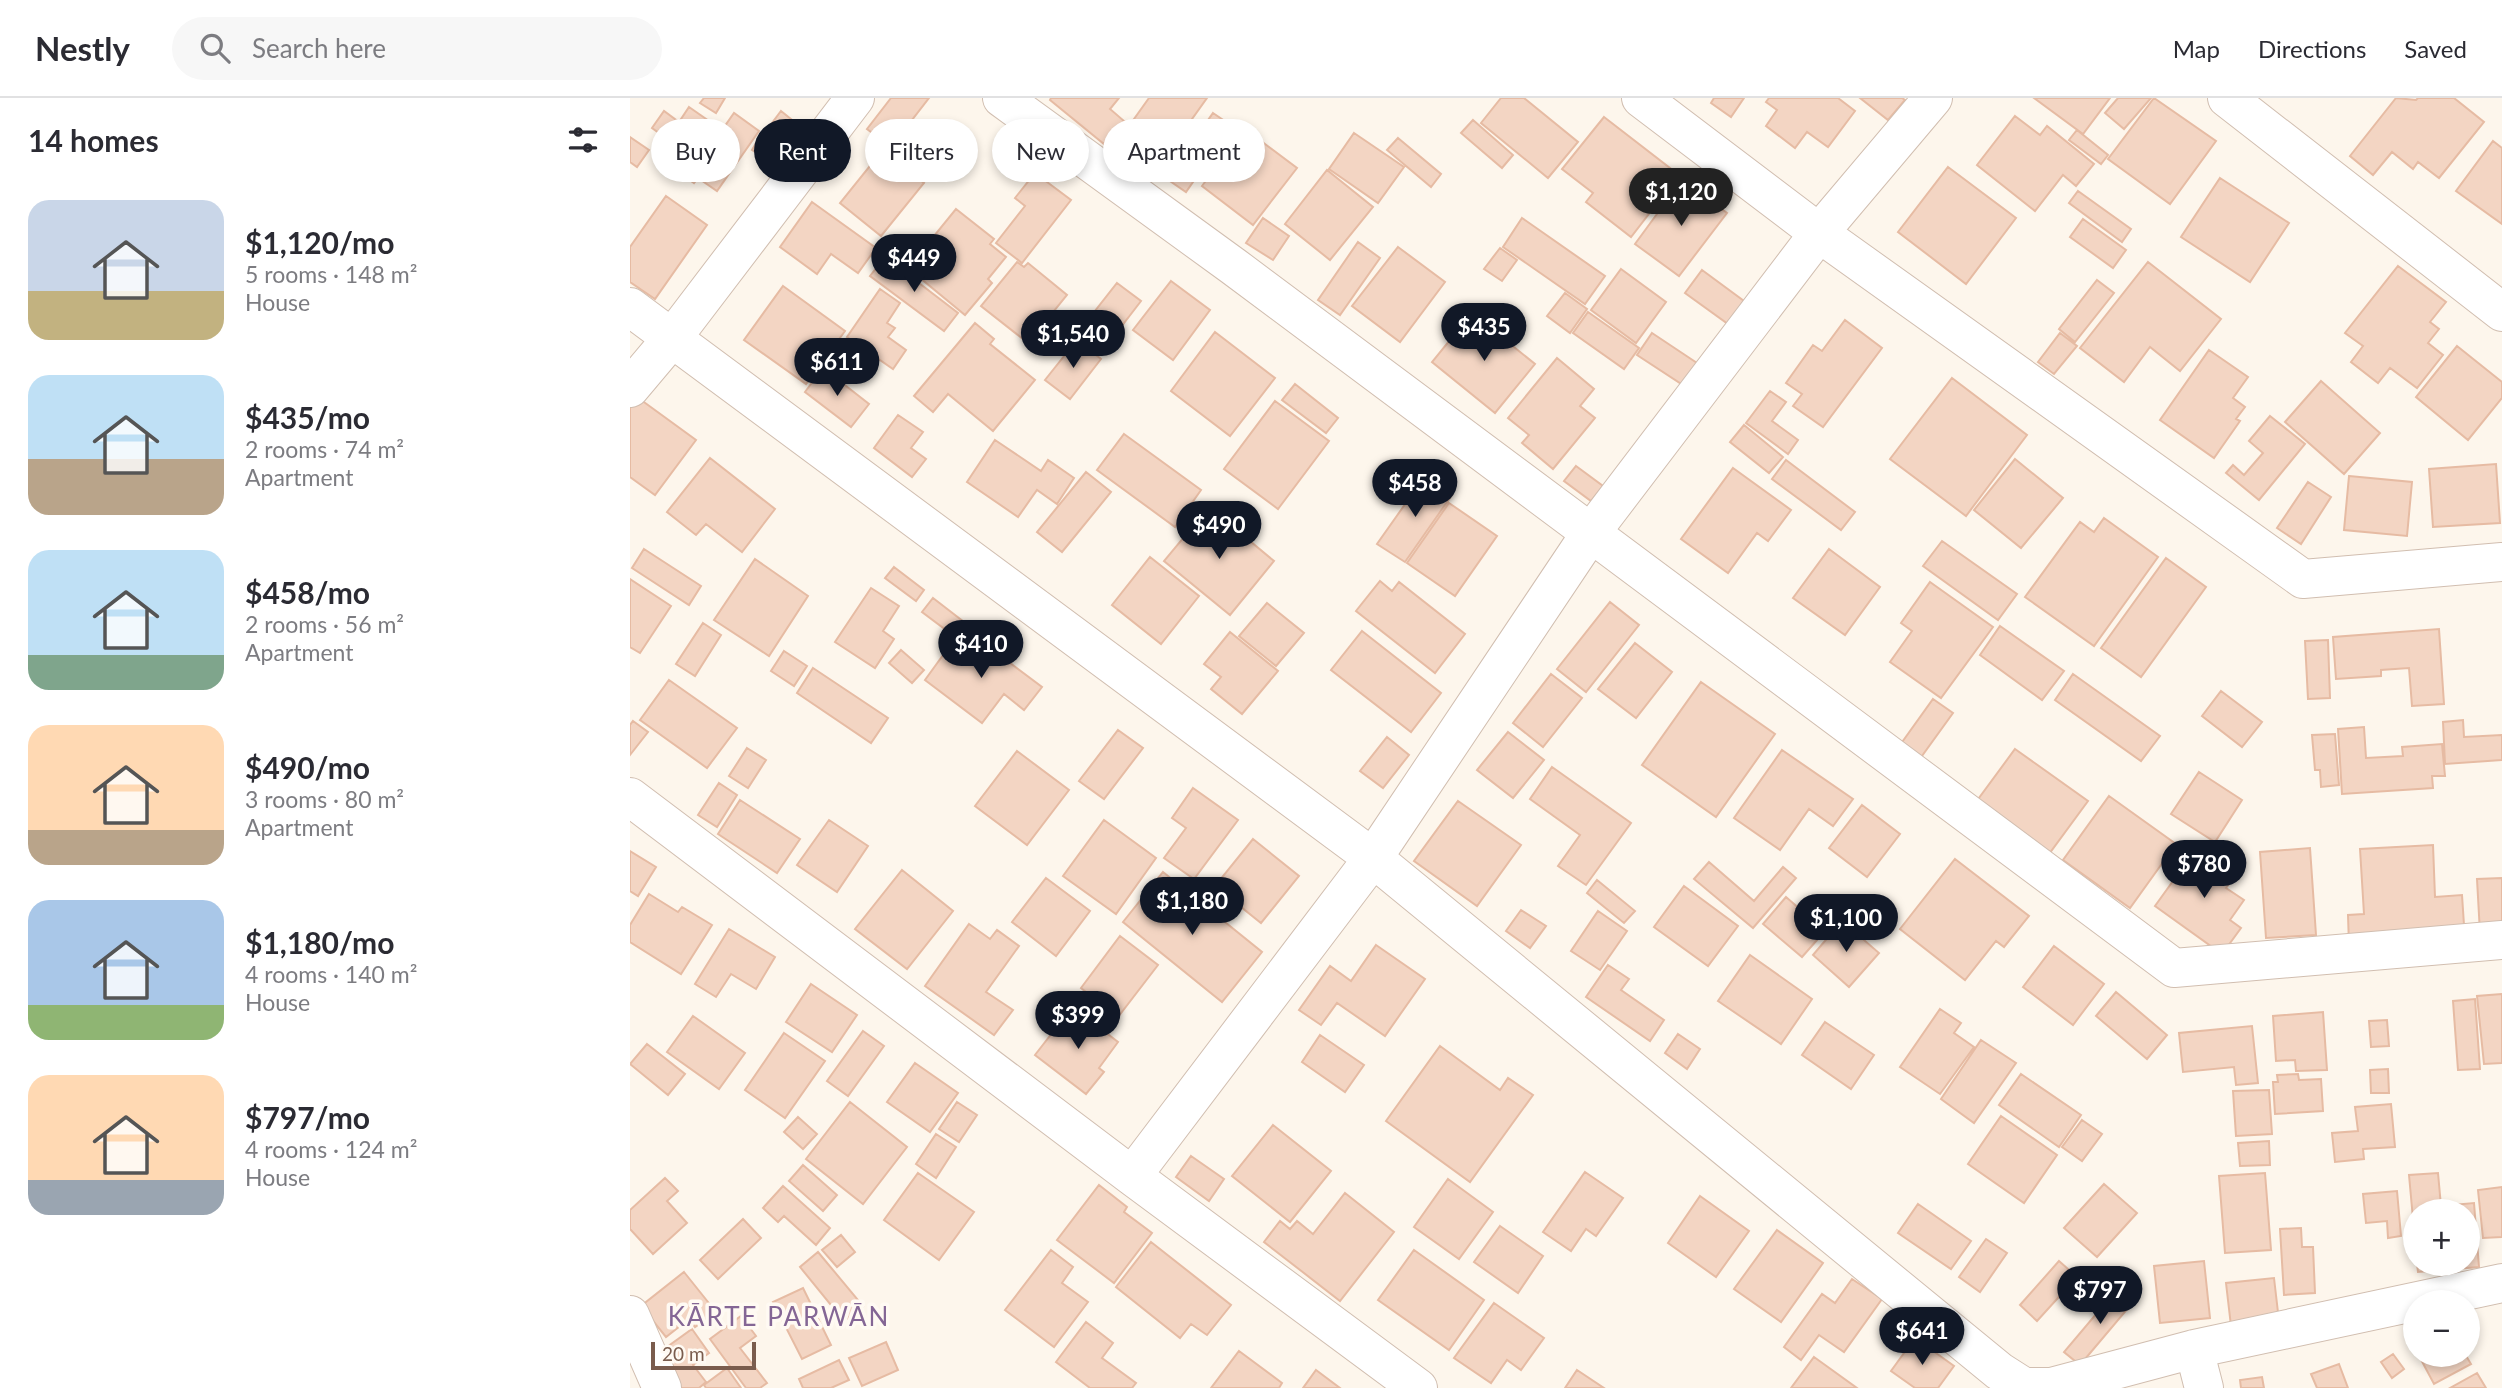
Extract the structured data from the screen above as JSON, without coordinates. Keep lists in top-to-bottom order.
{
  "districts": ["KĀRTE PARWĀN"],
  "scale_bar": "20 m",
  "page": {
    "header": "Nestly",
    "search": "Search here",
    "nav": ["Map", "Directions", "Saved"],
    "heading": "14 homes",
    "chip": [
      "Buy",
      "Rent",
      "Filters",
      "New",
      "Apartment"
    ],
    "price": [
      "$1,120",
      "$449",
      "$435",
      "$1,540",
      "$611",
      "$458",
      "$490",
      "$410",
      "$780",
      "$1,180",
      "$1,100",
      "$399",
      "$797",
      "$641"
    ],
    "list": [
      {
        "name": "$1,120/mo",
        "note": "5 rooms · 148 m² · House"
      },
      {
        "name": "$435/mo",
        "note": "2 rooms · 74 m² · Apartment"
      },
      {
        "name": "$458/mo",
        "note": "2 rooms · 56 m² · Apartment"
      },
      {
        "name": "$490/mo",
        "note": "3 rooms · 80 m² · Apartment"
      },
      {
        "name": "$1,180/mo",
        "note": "4 rooms · 140 m² · House"
      },
      {
        "name": "$797/mo",
        "note": "4 rooms · 124 m² · House"
      }
    ],
    "map_buttons": ["+", "−"],
    "scale": "20 m"
  }
}
